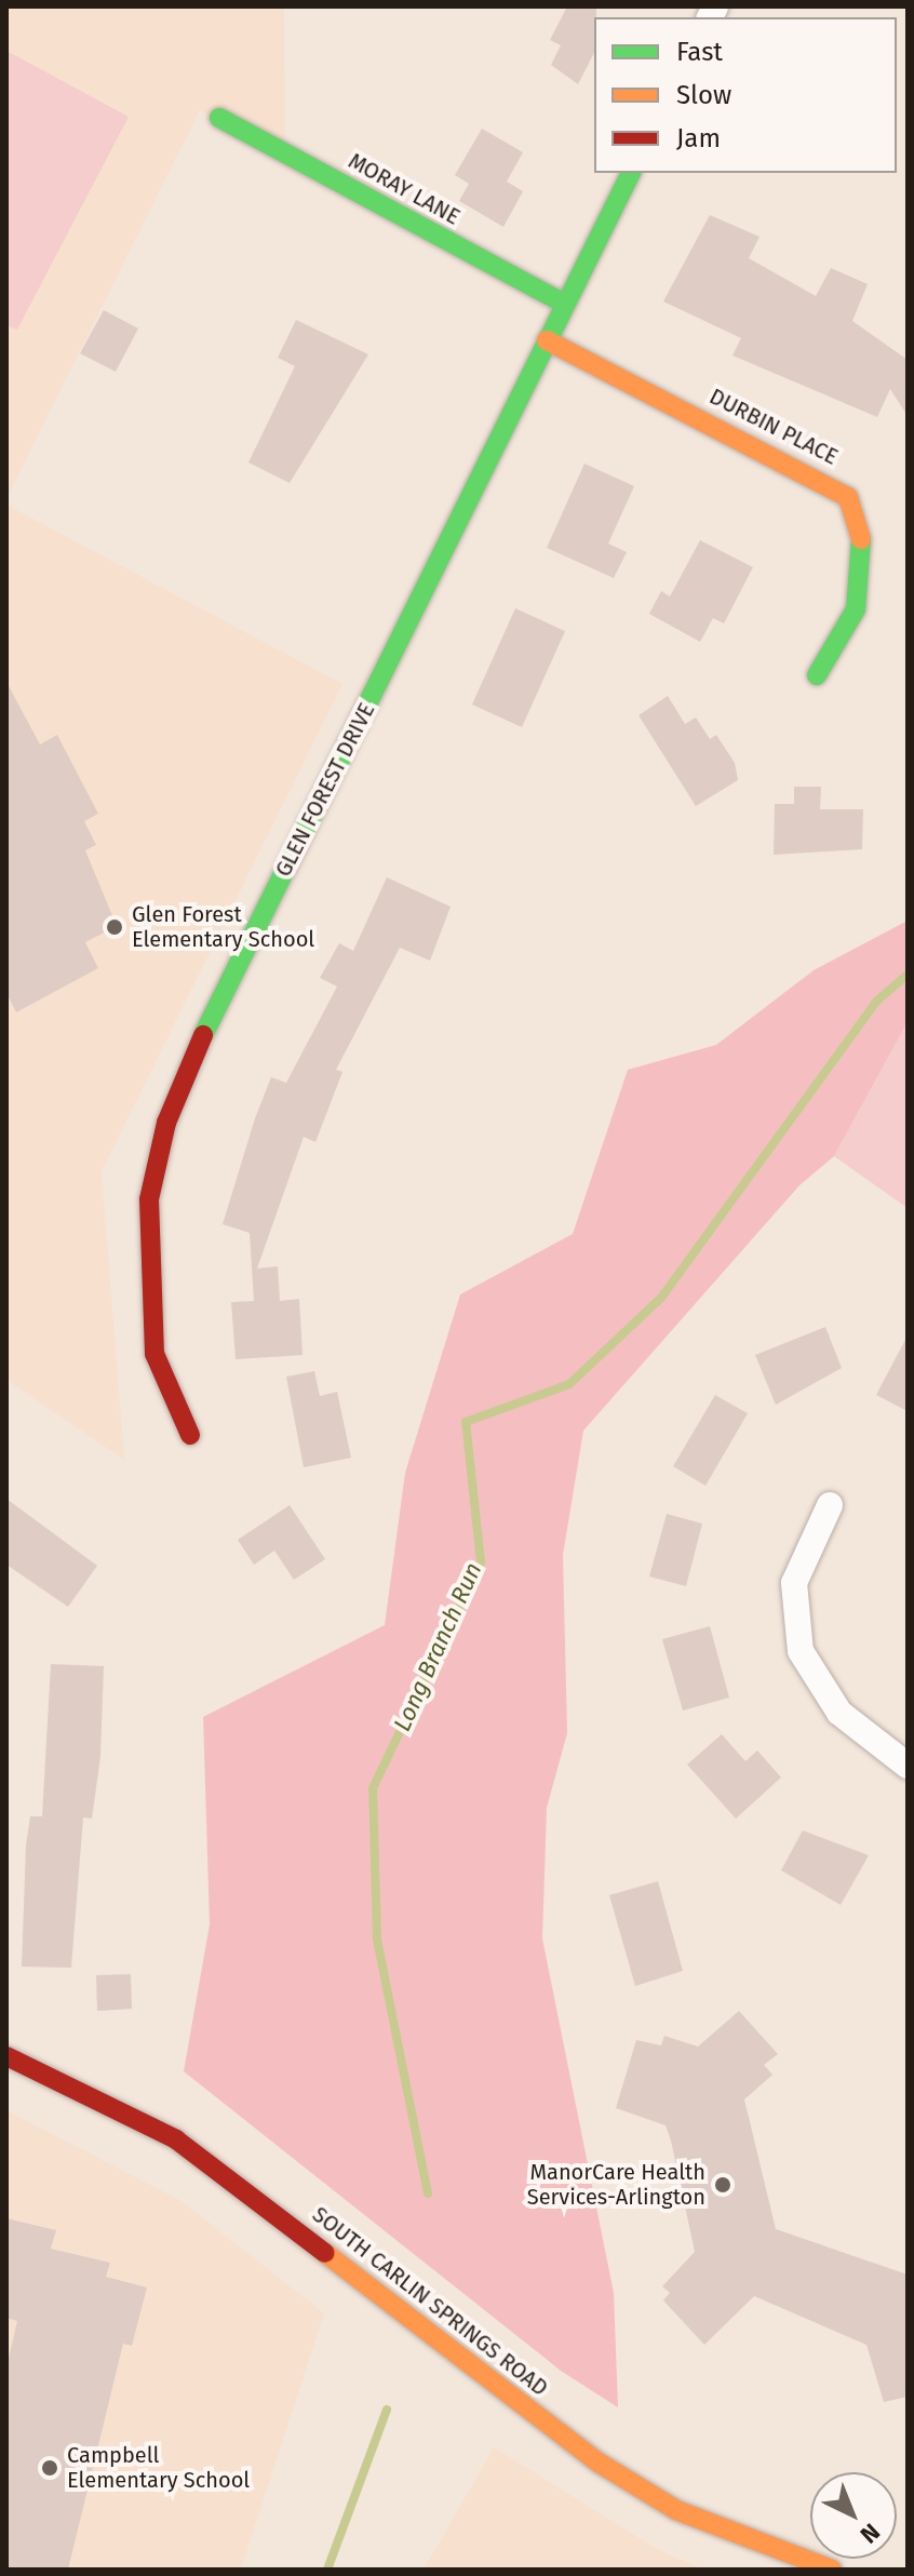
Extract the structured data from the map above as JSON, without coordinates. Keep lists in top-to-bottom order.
{
  "streets": {
    "street": [
      "MORAY LANE",
      "DURBIN PLACE",
      "GLEN FOREST DRIVE",
      "SOUTH CARLIN SPRINGS ROAD"
    ]
  },
  "crossings": [
    ["MORAY LANE", "GLEN FOREST DRIVE"],
    ["DURBIN PLACE", "GLEN FOREST DRIVE"]
  ],
  "water": ["Long Branch Run"],
  "places": ["Glen Forest Elementary School", "ManorCare Health Services-Arlington", "Campbell Elementary School"],
  "legend": ["Fast", "Slow", "Jam"],
  "north": "bottom right"
}
